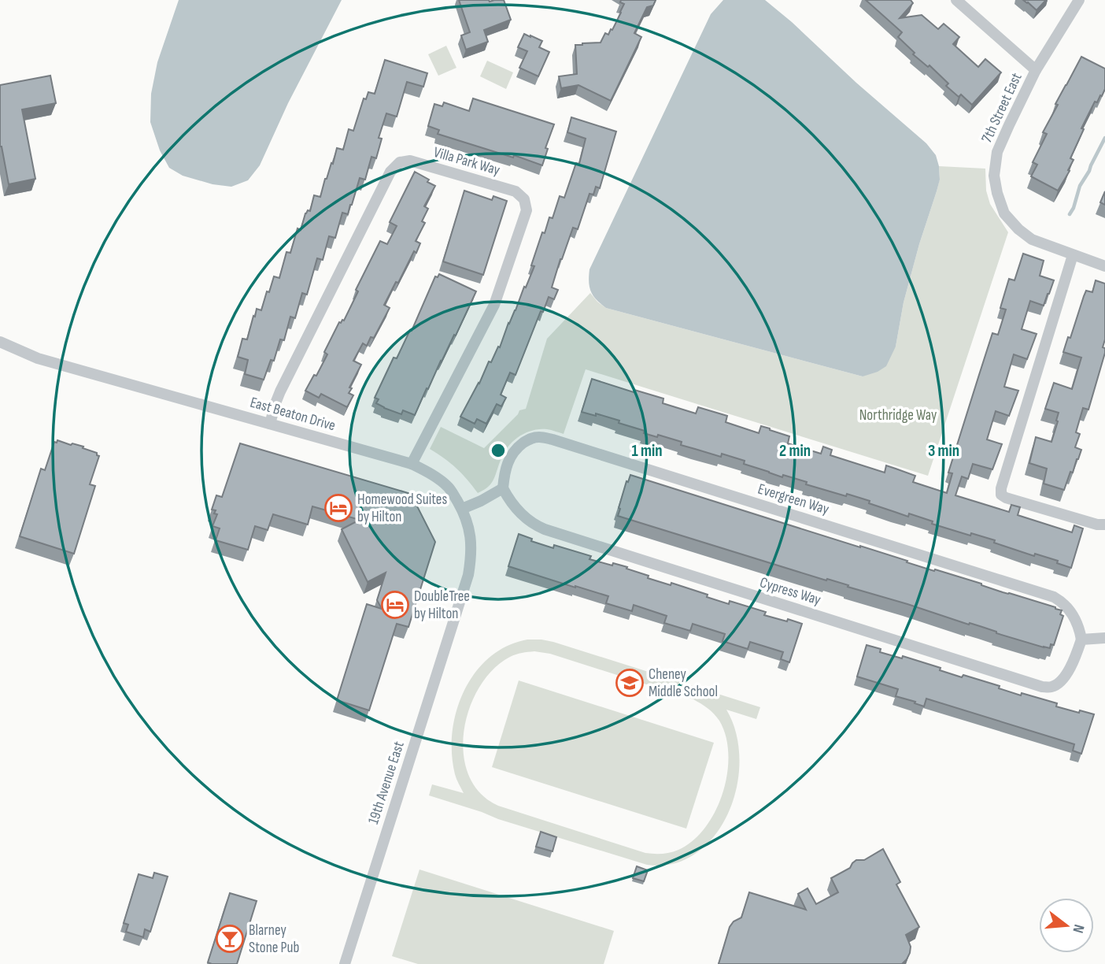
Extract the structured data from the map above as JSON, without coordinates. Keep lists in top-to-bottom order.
{
  "streets": {
    "street": [
      "7th Street East",
      "Villa Park Way",
      "East Beaton Drive",
      "Evergreen Way",
      "Cypress Way",
      "19th Avenue East"
    ]
  },
  "crossings": [
    ["Villa Park Way", "East Beaton Drive"],
    ["East Beaton Drive", "19th Avenue East"],
    ["Evergreen Way", "Cypress Way"]
  ],
  "parks": ["Northridge Way"],
  "places": {
    "hotel": ["Homewood Suites by Hilton", "DoubleTree by Hilton"],
    "school or university": ["Cheney Middle School"],
    "bar": ["Blarney Stone Pub"]
  },
  "north": "right",
  "rings": ["1 min", "2 min", "3 min"]
}
